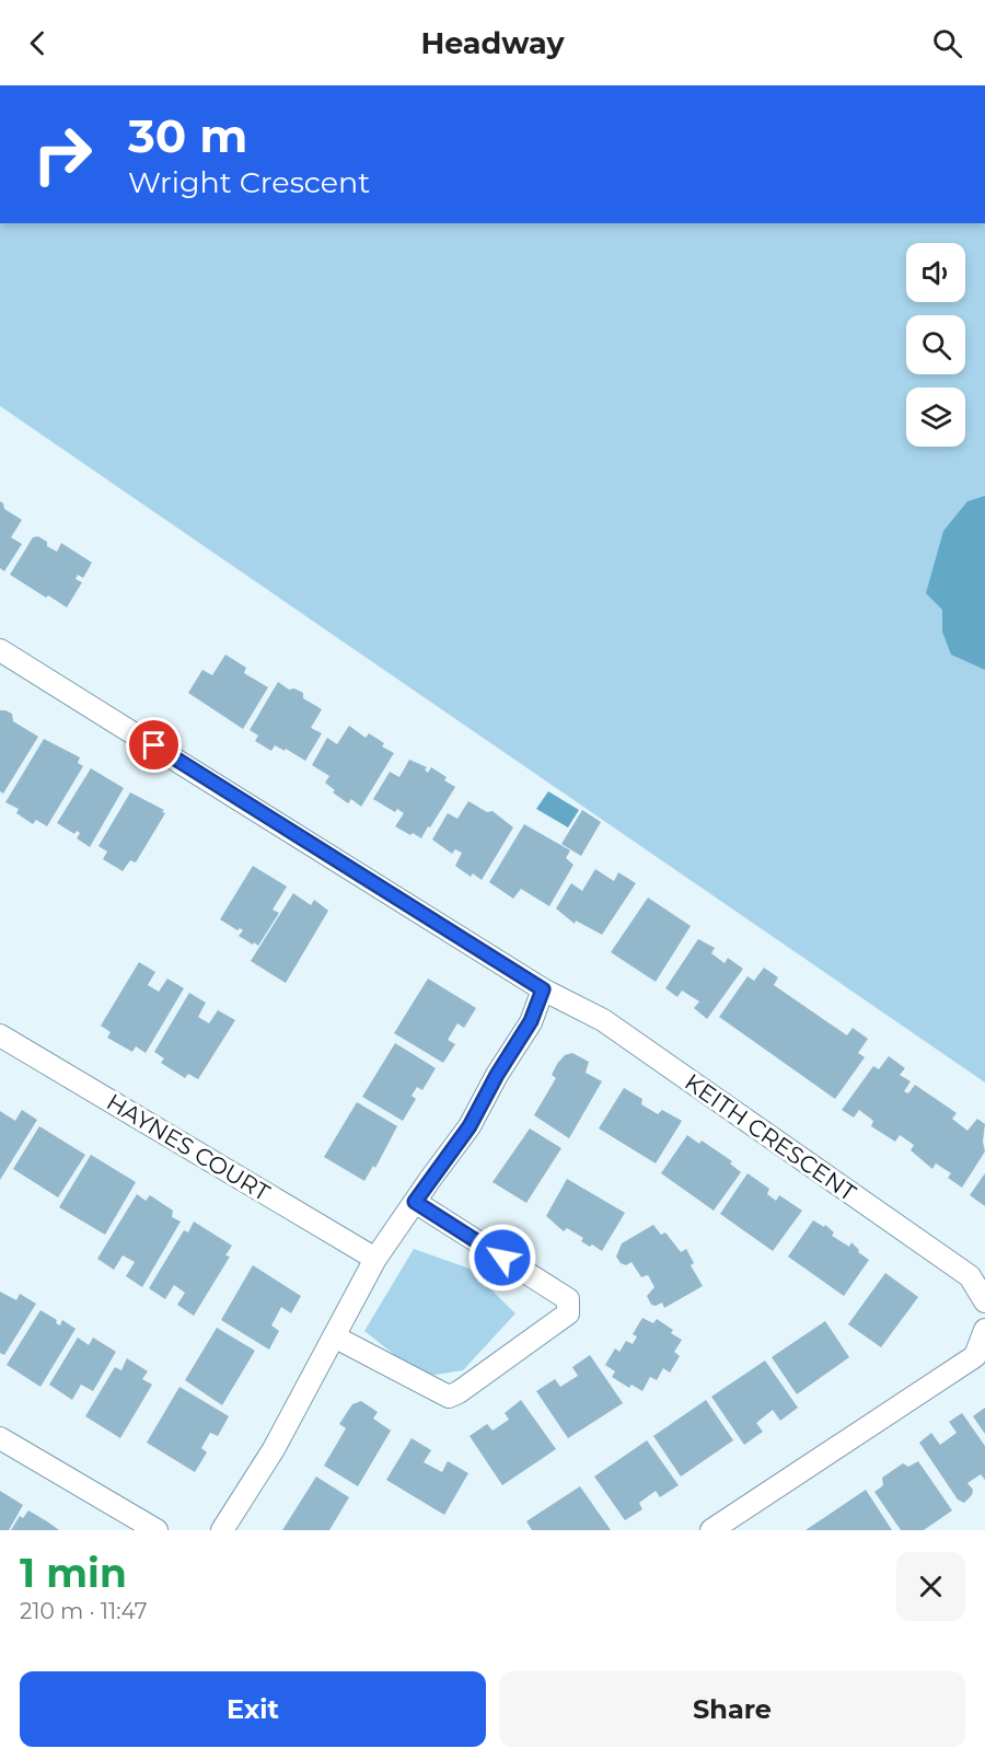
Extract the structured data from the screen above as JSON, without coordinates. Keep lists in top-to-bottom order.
{
  "streets": {
    "street": ["KEITH CRESCENT", "HAYNES COURT"]
  },
  "page": {
    "header": "Headway",
    "turn": ["30 m", "Wright Crescent"],
    "heading": ["1 min", "210 m · 11:47"],
    "buttons": ["Exit", "Share"]
  }
}
